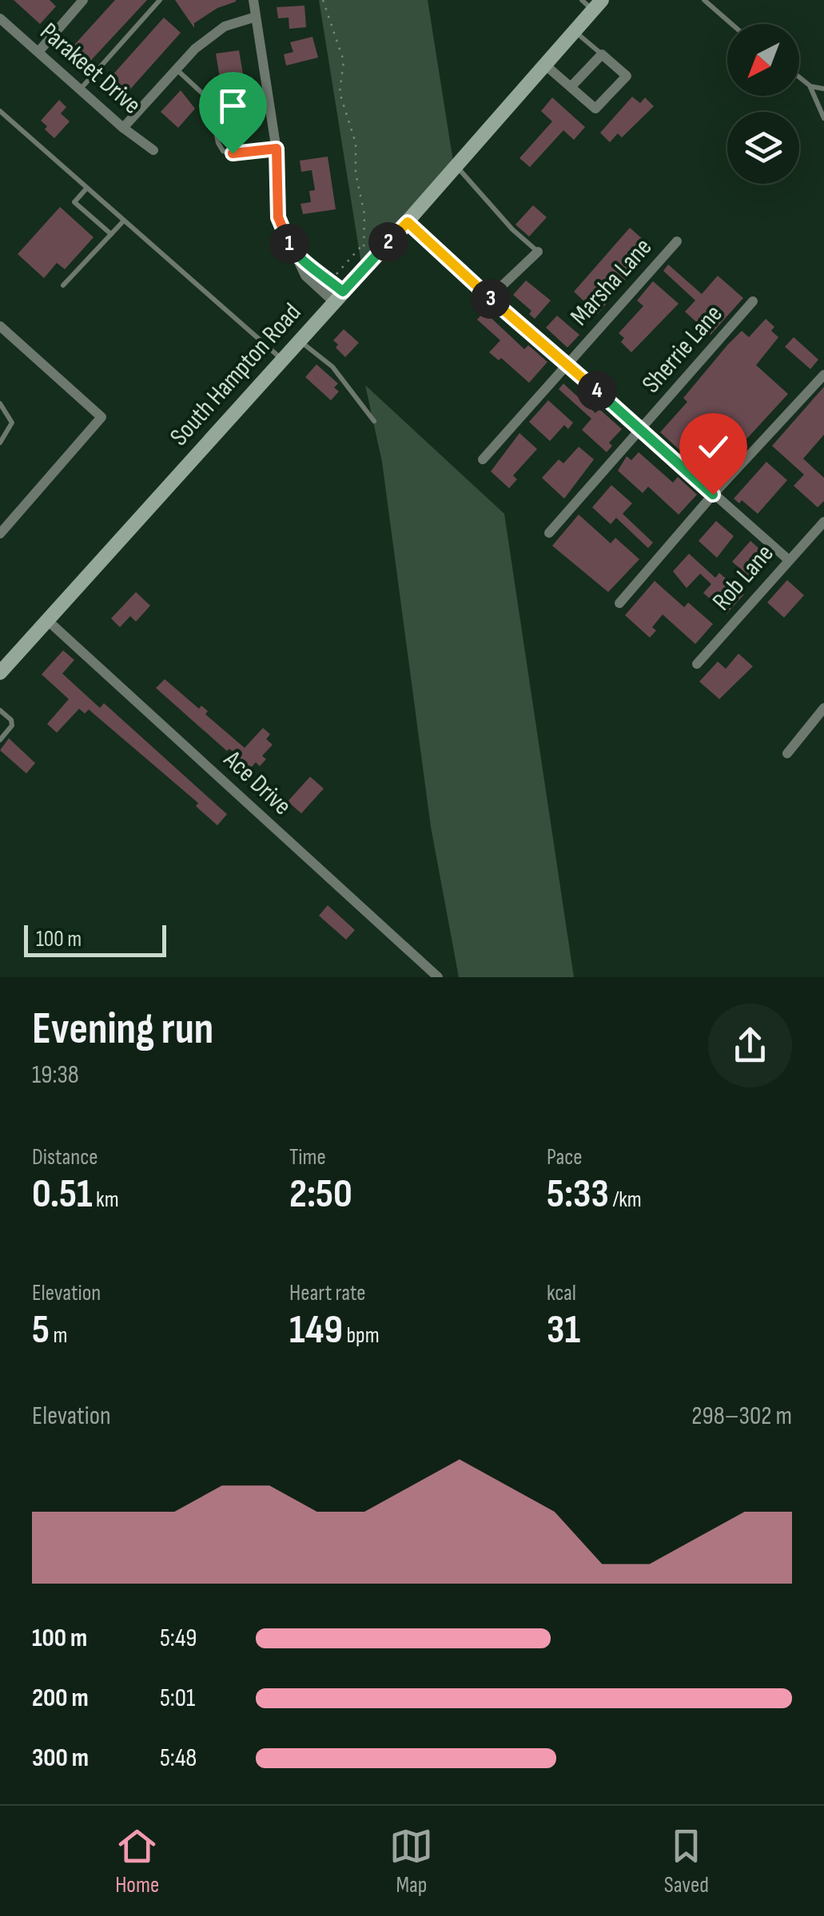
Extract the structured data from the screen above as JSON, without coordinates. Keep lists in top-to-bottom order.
{
  "streets": {
    "main road": ["South Hampton Road"],
    "street": [
      "Parakeet Drive",
      "Marsha Lane",
      "Sherrie Lane",
      "Rob Lane",
      "Ace Drive"
    ]
  },
  "crossings": [
    ["South Hampton Road", "Ace Drive"]
  ],
  "scale_bar": "100 m",
  "north": "bottom left",
  "page": {
    "pins": [
      "2",
      "1",
      "3",
      "4"
    ],
    "scale": "100 m",
    "heading": ["Evening run", "19:38"],
    "stats": [
      ["Distance", "0.51 km"],
      ["Time", "2:50"],
      ["Pace", "5:33 /km"],
      ["Elevation", "5 m"],
      ["Heart rate", "149 bpm"],
      ["kcal", "31"]
    ],
    "chart": ["Elevation", "298–302 m"],
    "list": [
      {
        "name": "100 m",
        "note": "5:49"
      },
      {
        "name": "200 m",
        "note": "5:01"
      },
      {
        "name": "300 m",
        "note": "5:48"
      }
    ],
    "tabs": ["Home", "Map", "Saved"]
  }
}
